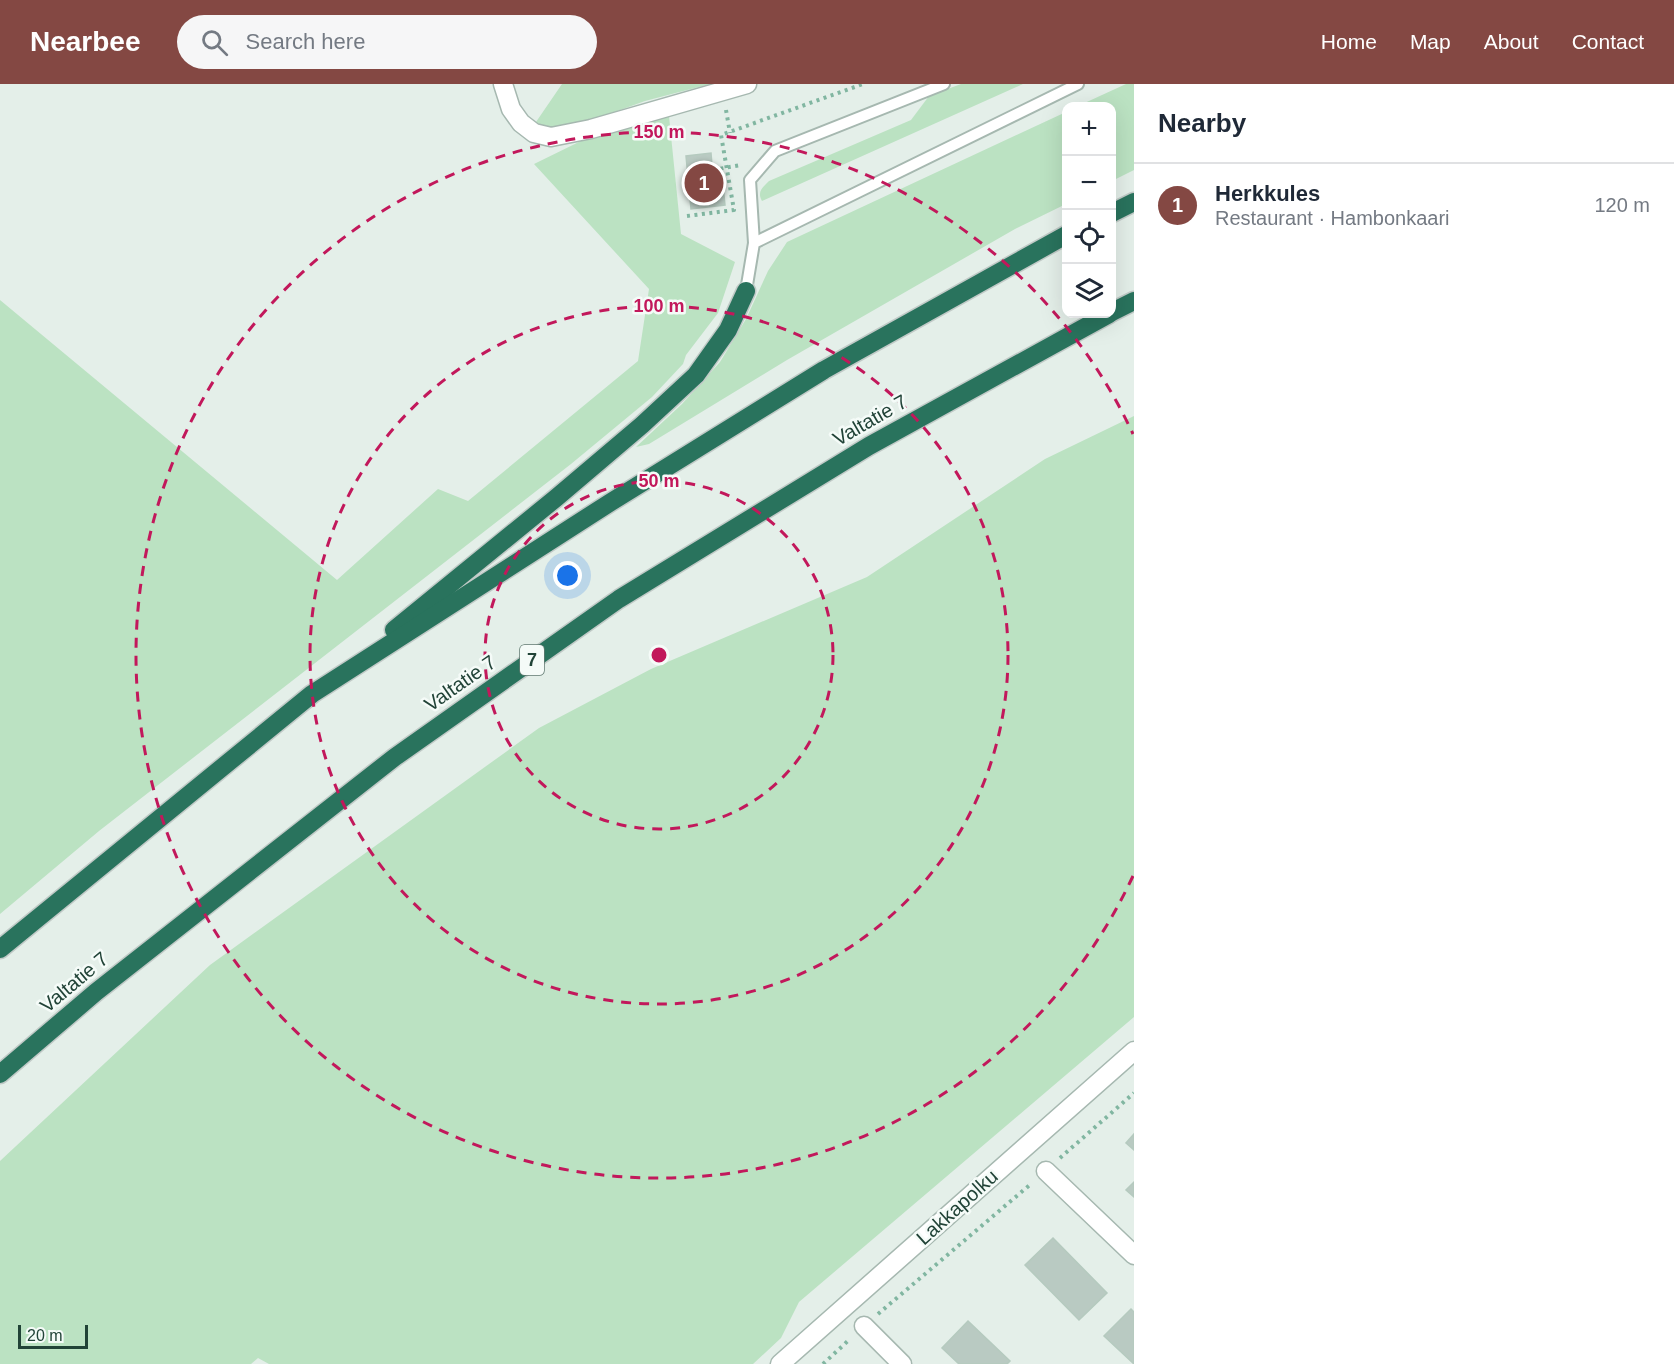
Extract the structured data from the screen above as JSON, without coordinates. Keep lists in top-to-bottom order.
{
  "streets": {
    "highway": ["Valtatie 7", "7"],
    "street": ["Lakkapolku"]
  },
  "scale_bar": "20 m",
  "page": {
    "header": "Nearbee",
    "search": "Search here",
    "nav": [
      "Home",
      "Map",
      "About",
      "Contact"
    ],
    "heading": "Nearby",
    "map_buttons": ["+", "−"],
    "pins": "1",
    "list": [
      {
        "mark": "1",
        "name": "Herkkules",
        "note": "Restaurant · Hambonkaari",
        "value": "120 m"
      }
    ],
    "scale": "20 m"
  },
  "rings": ["150 m", "100 m", "50 m"]
}
